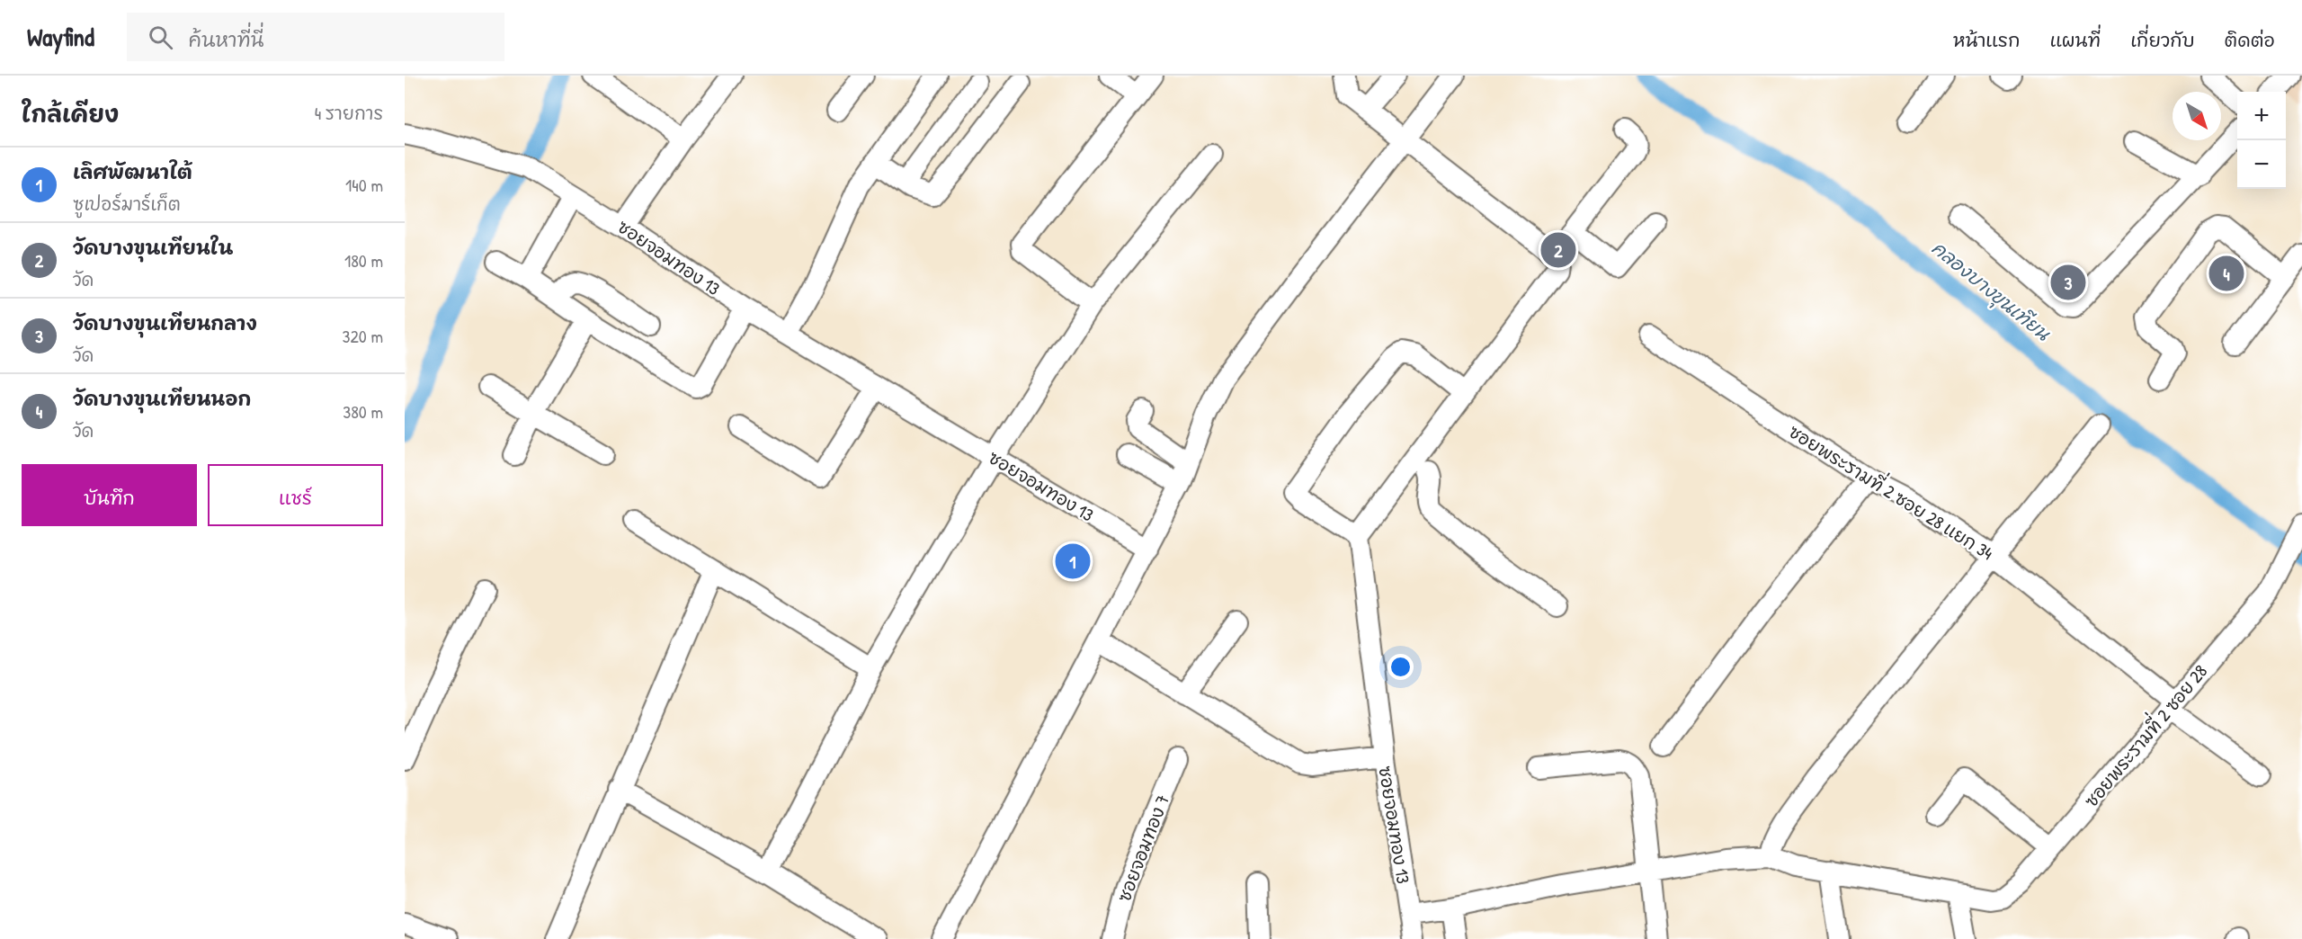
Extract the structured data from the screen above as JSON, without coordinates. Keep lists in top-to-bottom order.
{
  "streets": {
    "street": [
      "ซอยจอมทอง 13",
      "ซอยพระรามที่ 2 ซอย 28 แยก 34",
      "ซอยพระรามที่ 2 ซอย 28",
      "ซอยจอมทอง 7"
    ]
  },
  "crossings": [
    ["ซอยพระรามที่ 2 ซอย 28 แยก 34", "ซอยพระรามที่ 2 ซอย 28"]
  ],
  "water": ["คลองบางขุนเทียน"],
  "north": "bottom right",
  "page": {
    "header": "Wayfind",
    "search": "ค้นหาที่นี่",
    "nav": [
      "หน้าแรก",
      "แผนที่",
      "เกี่ยวกับ",
      "ติดต่อ"
    ],
    "heading": ["ใกล้เคียง", "4 รายการ"],
    "map_buttons": ["+", "−"],
    "list": [
      {
        "mark": "1",
        "name": "เลิศพัฒนาใต้",
        "note": "ซูเปอร์มาร์เก็ต",
        "value": "140 m"
      },
      {
        "mark": "2",
        "name": "วัดบางขุนเทียนใน",
        "note": "วัด",
        "value": "180 m"
      },
      {
        "mark": "3",
        "name": "วัดบางขุนเทียนกลาง",
        "note": "วัด",
        "value": "320 m"
      },
      {
        "mark": "4",
        "name": "วัดบางขุนเทียนนอก",
        "note": "วัด",
        "value": "380 m"
      }
    ],
    "pins": [
      "2",
      "4",
      "3",
      "1"
    ],
    "buttons": ["บันทึก", "แชร์"]
  }
}
